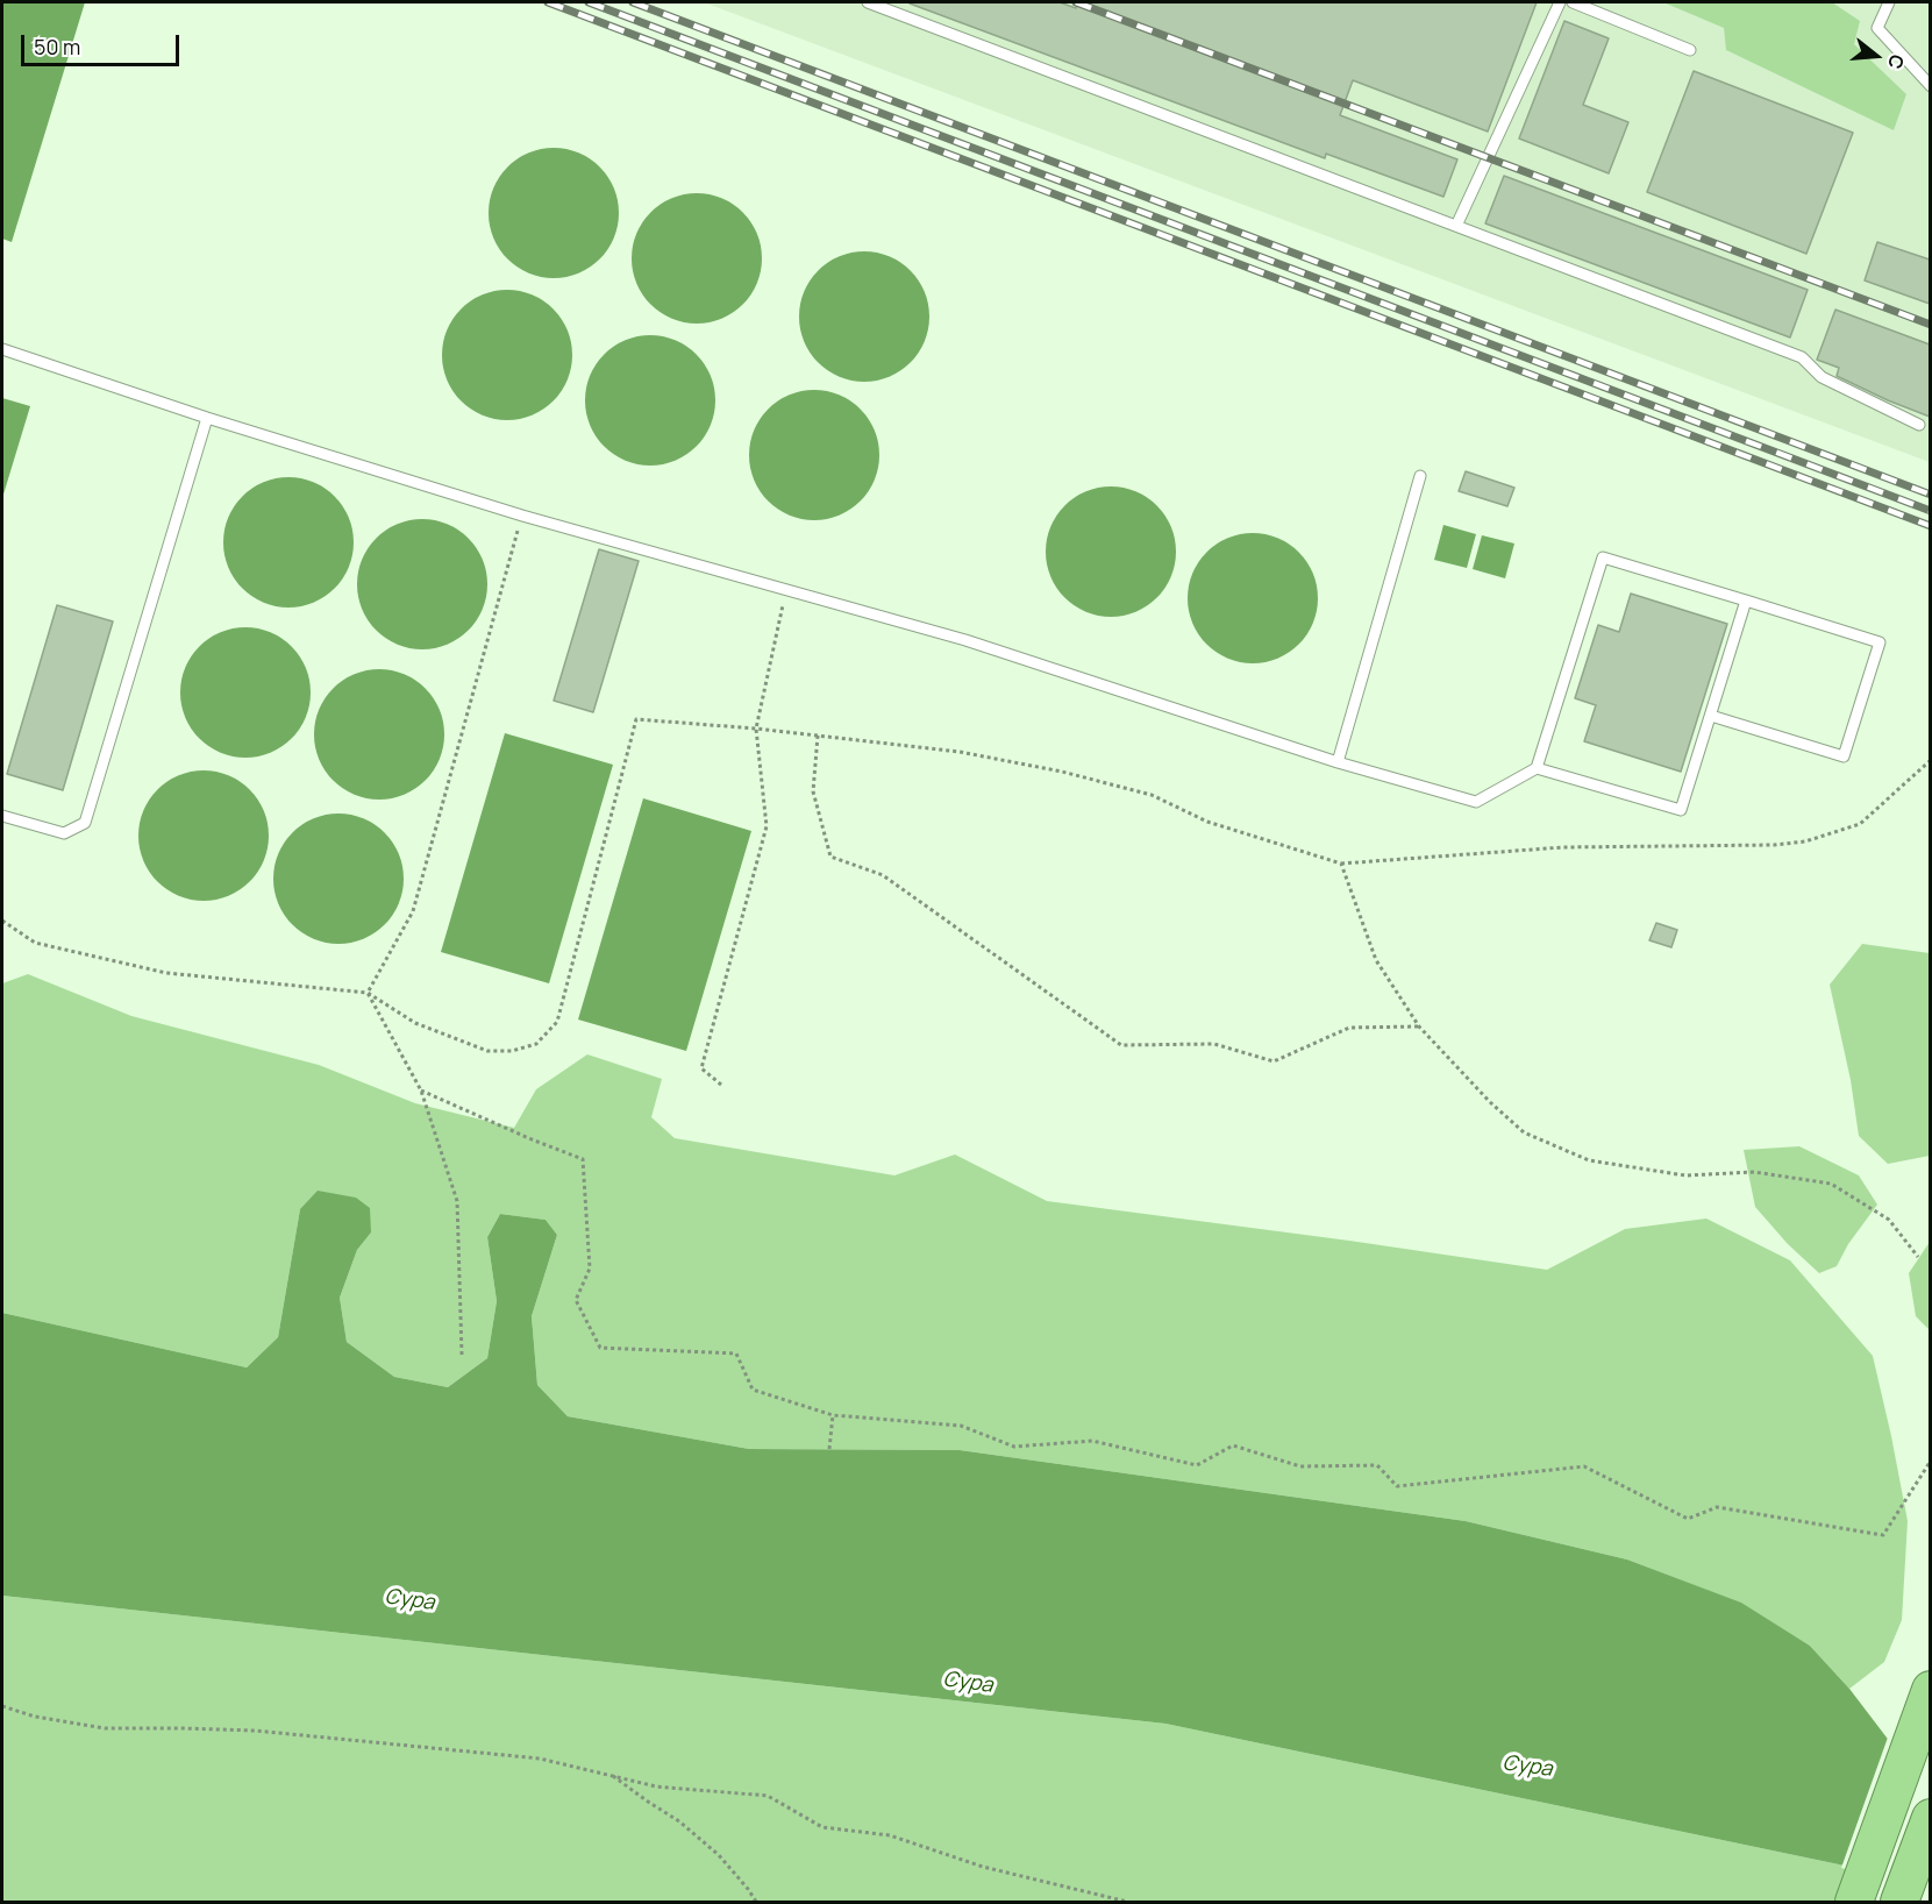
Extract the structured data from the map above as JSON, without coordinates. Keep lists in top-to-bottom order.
{
  "water": ["Сура"],
  "scale_bar": "50 m",
  "north": "right"
}
